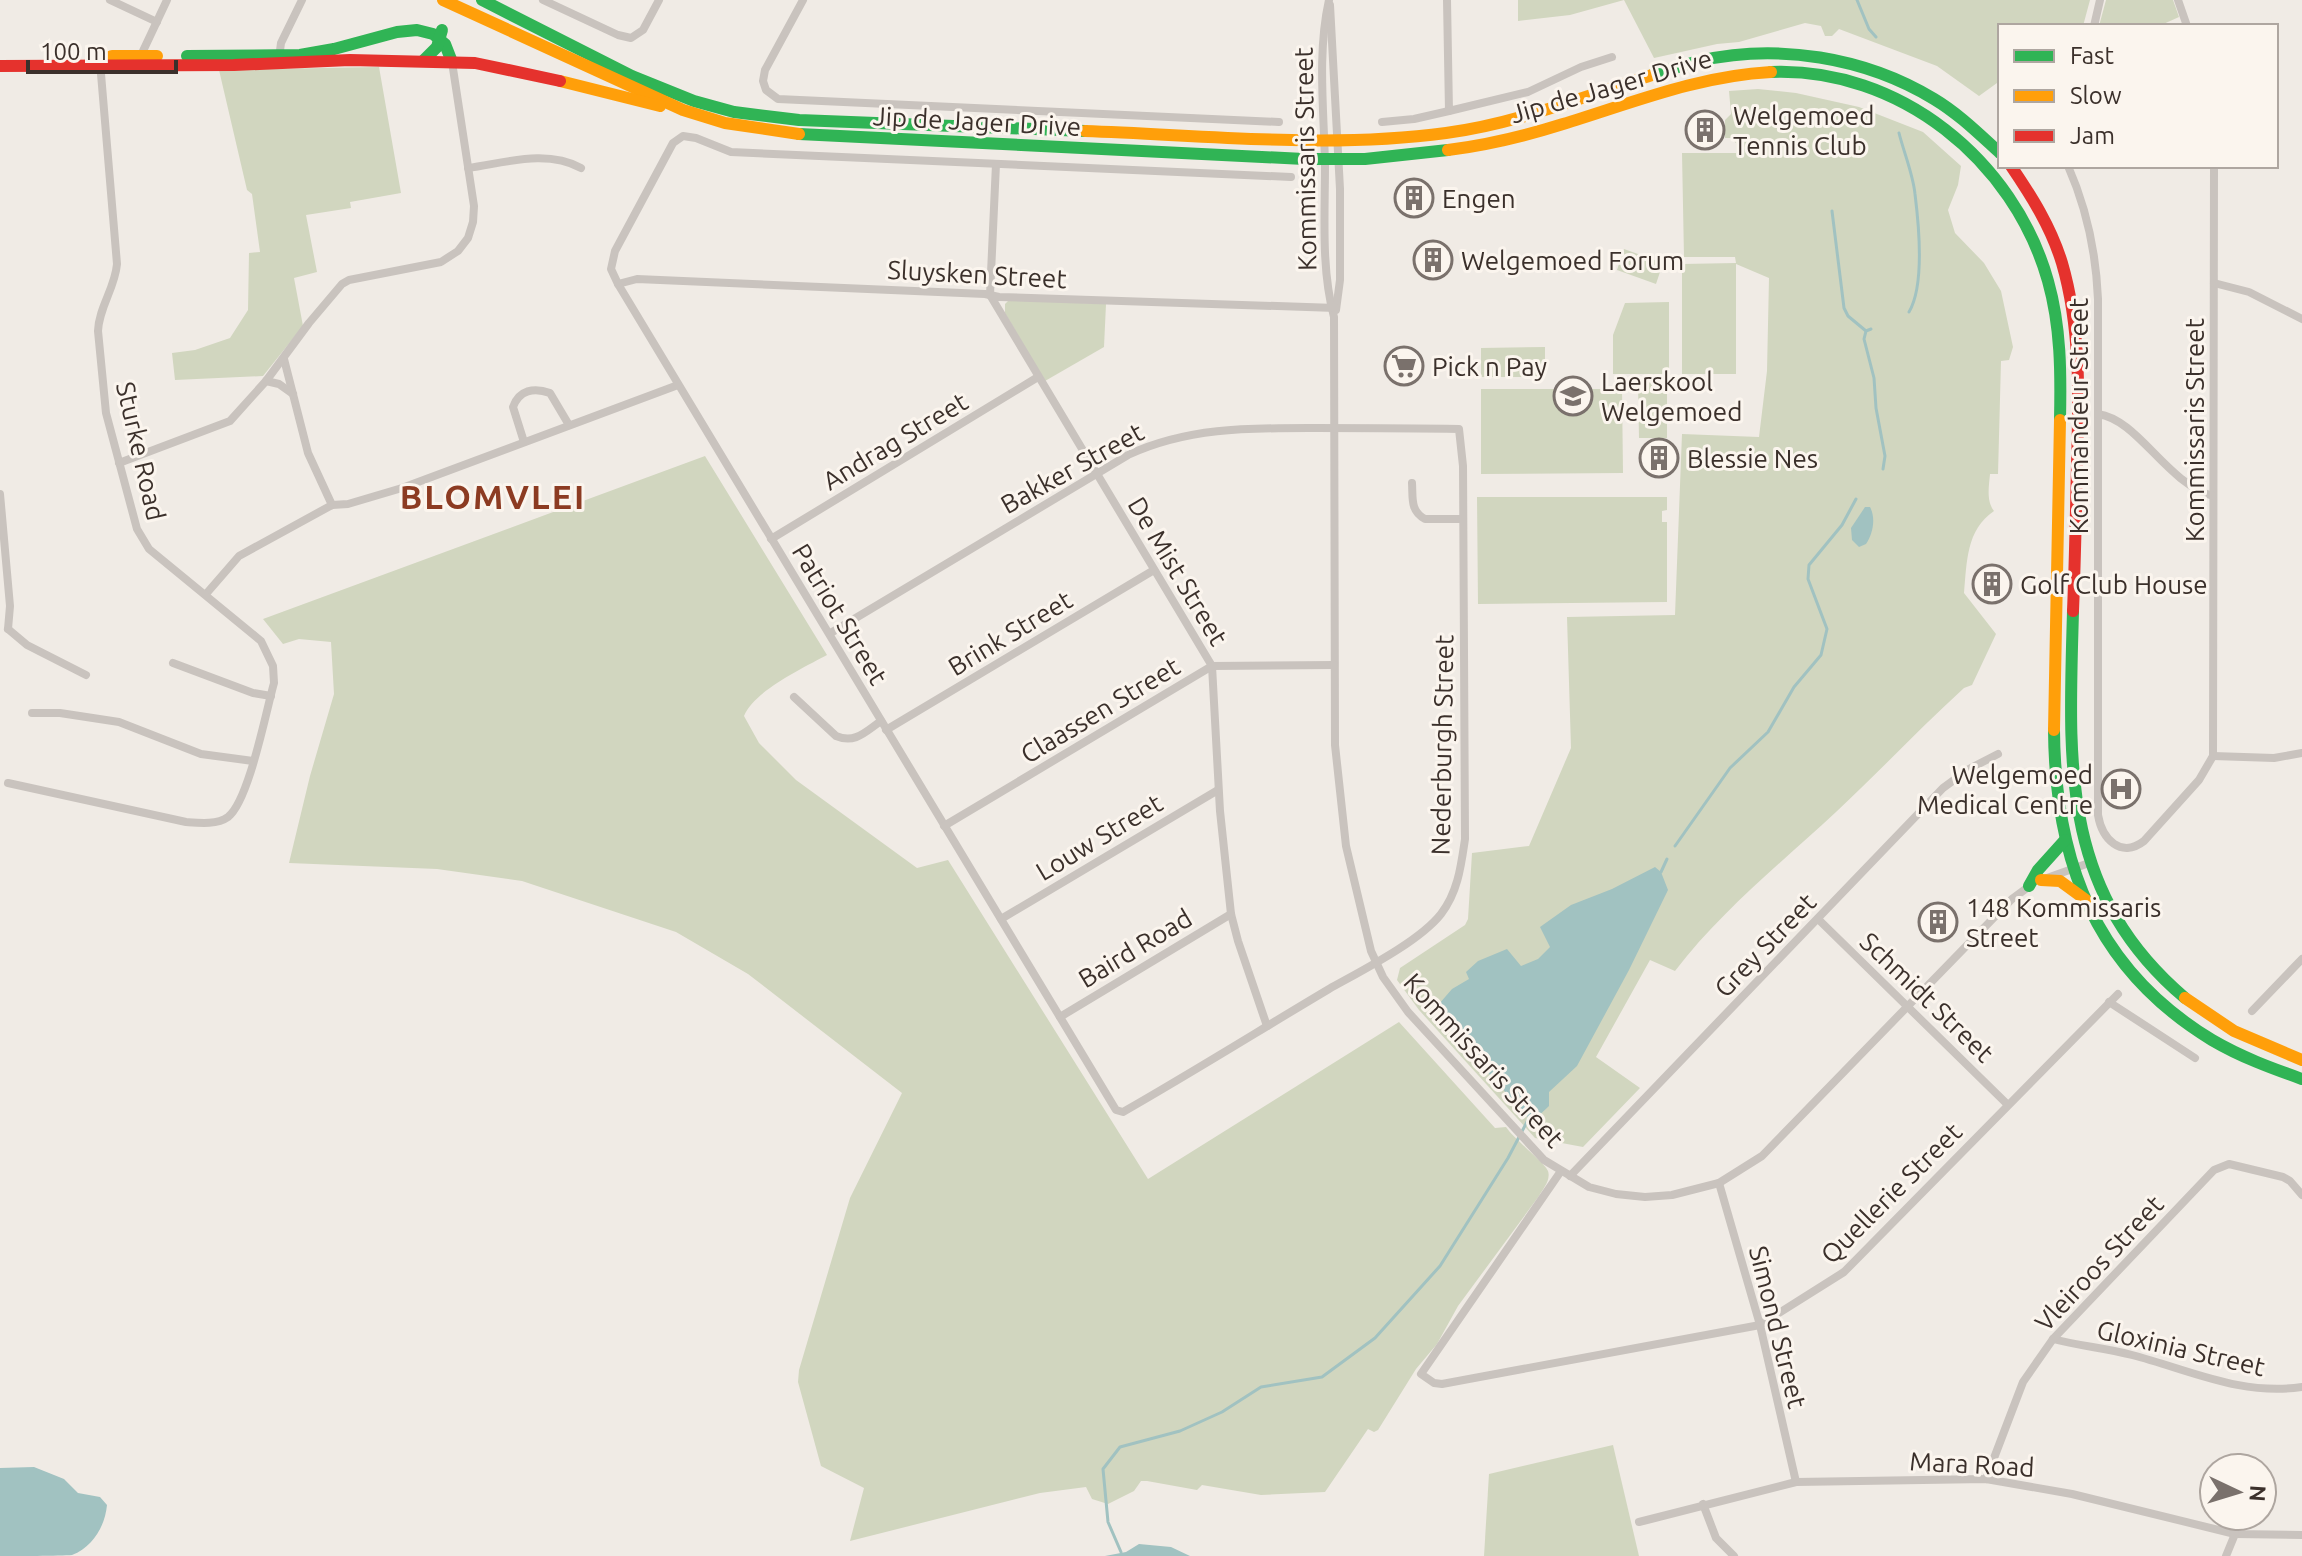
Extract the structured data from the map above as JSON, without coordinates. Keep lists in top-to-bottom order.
{
  "streets": {
    "main road": ["Jip de Jager Drive"],
    "street": [
      "Kommissaris Street",
      "Sluysken Street",
      "Kommandeur Street",
      "Andrag Street",
      "Sturke Road",
      "Bakker Street",
      "De Mist Street",
      "Patriot Street",
      "Brink Street",
      "Claassen Street",
      "Nederburgh Street",
      "Louw Street",
      "Grey Street",
      "Baird Road",
      "Schmidt Street",
      "Quellerie Street",
      "Vleiroos Street",
      "Simond Street",
      "Gloxinia Street",
      "Mara Road"
    ]
  },
  "crossings": [
    ["Jip de Jager Drive", "Kommissaris Street"],
    ["Kommissaris Street", "Sluysken Street"],
    ["Kommissaris Street", "Kommandeur Street"],
    ["Kommissaris Street", "Bakker Street"],
    ["Kommissaris Street", "Claassen Street"],
    ["Kommissaris Street", "Nederburgh Street"],
    ["Kommissaris Street", "Grey Street"],
    ["Kommissaris Street", "Schmidt Street"],
    ["Kommissaris Street", "Simond Street"],
    ["Sluysken Street", "De Mist Street"],
    ["Sluysken Street", "Patriot Street"],
    ["Andrag Street", "De Mist Street"],
    ["Andrag Street", "Patriot Street"],
    ["Bakker Street", "De Mist Street"],
    ["Bakker Street", "Patriot Street"],
    ["Bakker Street", "Nederburgh Street"],
    ["De Mist Street", "Brink Street"],
    ["De Mist Street", "Claassen Street"],
    ["De Mist Street", "Nederburgh Street"],
    ["De Mist Street", "Louw Street"],
    ["De Mist Street", "Baird Road"],
    ["Patriot Street", "Brink Street"],
    ["Patriot Street", "Claassen Street"],
    ["Patriot Street", "Nederburgh Street"],
    ["Patriot Street", "Louw Street"],
    ["Patriot Street", "Baird Road"],
    ["Grey Street", "Schmidt Street"],
    ["Grey Street", "Quellerie Street"],
    ["Schmidt Street", "Quellerie Street"],
    ["Quellerie Street", "Simond Street"],
    ["Vleiroos Street", "Gloxinia Street"],
    ["Vleiroos Street", "Mara Road"],
    ["Simond Street", "Mara Road"]
  ],
  "districts": ["BLOMVLEI"],
  "places": {
    "building": [
      "Welgemoed Tennis Club",
      "Engen",
      "Welgemoed Forum",
      "Blessie Nes",
      "Golf Club House",
      "148 Kommissaris Street"
    ],
    "supermarket": ["Pick n Pay"],
    "school or university": ["Laerskool Welgemoed"],
    "hospital": ["Welgemoed Medical Centre"]
  },
  "legend": ["Fast", "Slow", "Jam"],
  "scale_bar": "100 m",
  "north": "right"
}
